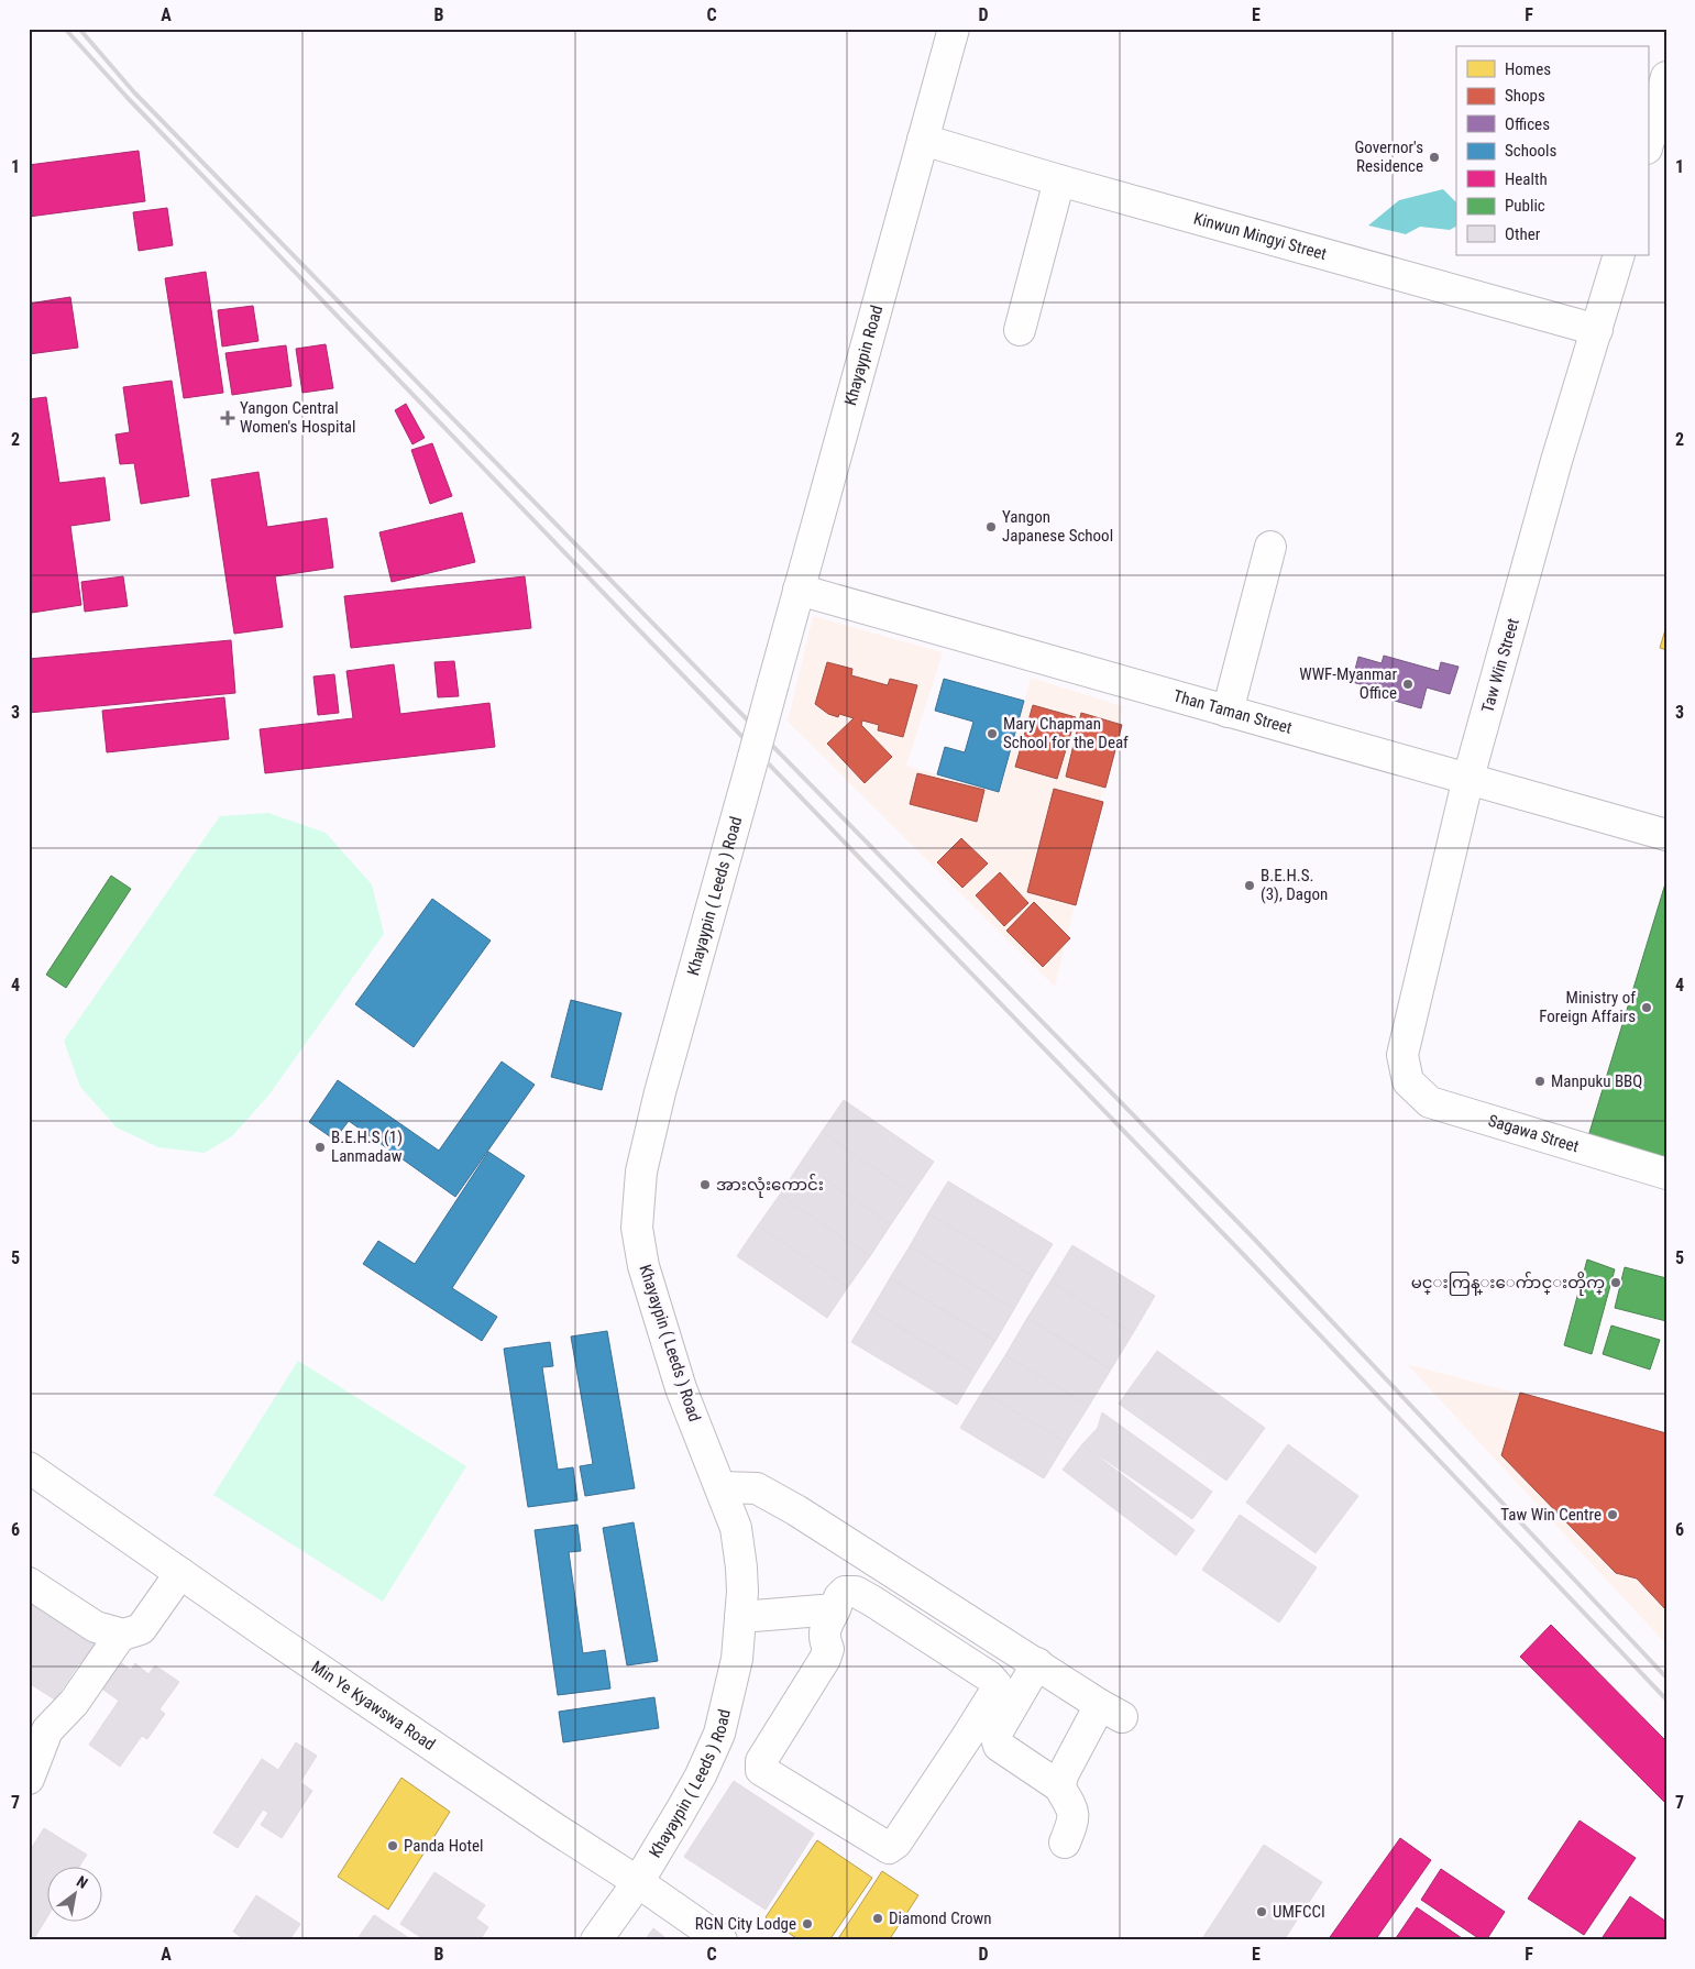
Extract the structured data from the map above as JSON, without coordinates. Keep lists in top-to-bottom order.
{
  "streets": {
    "street": [
      "Kinwun Mingyi Street",
      "Khayaypin Road",
      "Taw Win Street",
      "Than Taman Street",
      "Khayaypin ( Leeds ) Road",
      "Sagawa Street",
      "Min Ye Kyawswa Road"
    ]
  },
  "crossings": [
    ["Kinwun Mingyi Street", "Khayaypin Road"],
    ["Kinwun Mingyi Street", "Taw Win Street"],
    ["Khayaypin Road", "Than Taman Street"],
    ["Khayaypin Road", "Khayaypin ( Leeds ) Road"],
    ["Taw Win Street", "Than Taman Street"],
    ["Taw Win Street", "Sagawa Street"],
    ["Khayaypin ( Leeds ) Road", "Min Ye Kyawswa Road"]
  ],
  "places": {
    "other": [
      "Governor's Residence",
      "Yangon Japanese School",
      "WWF-Myanmar Office",
      "Mary Chapman School for the Deaf",
      "B.E.H.S. (3), Dagon",
      "Ministry of Foreign Affairs",
      "Manpuku BBQ",
      "B.E.H.S (1) Lanmadaw",
      "အားလုံးကောင်း",
      "မင္းကြန္းေက်ာင္းတိုက္",
      "Taw Win Centre",
      "Panda Hotel",
      "UMFCCI",
      "Diamond Crown",
      "RGN City Lodge"
    ],
    "health": ["Yangon Central Women's Hospital"]
  },
  "legend": [
    "Homes",
    "Shops",
    "Offices",
    "Schools",
    "Health",
    "Public",
    "Other"
  ],
  "north": "top right",
  "grid": {
    "columns": [
      "A",
      "B",
      "C",
      "D",
      "E",
      "F"
    ],
    "rows": [
      "1",
      "2",
      "3",
      "4",
      "5",
      "6",
      "7"
    ]
  }
}
